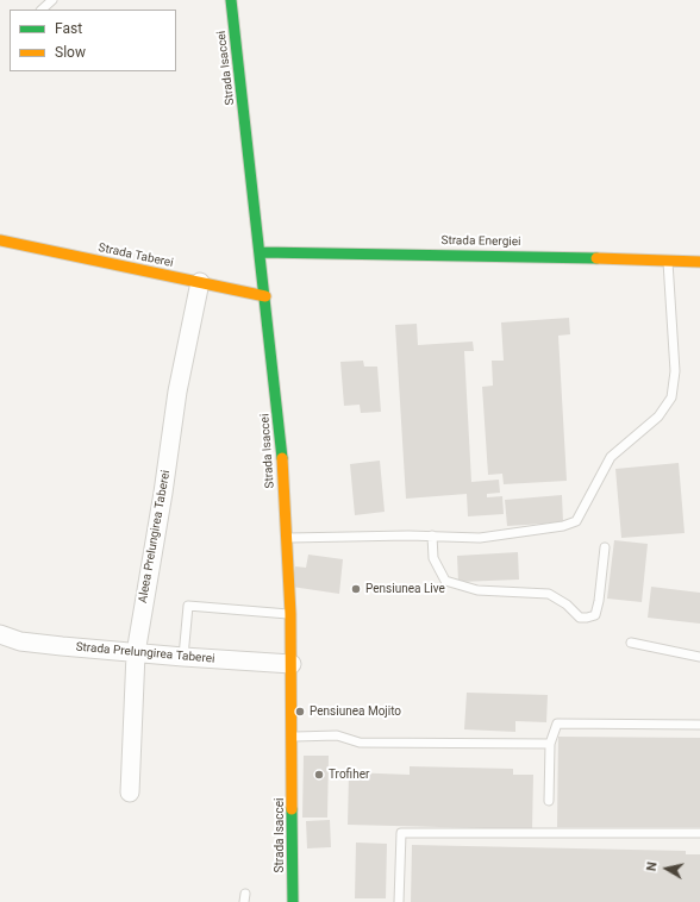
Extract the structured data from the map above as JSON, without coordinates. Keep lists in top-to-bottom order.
{
  "streets": {
    "main road": ["Strada Isaccei", "Strada Energiei", "Strada Taberei"],
    "street": ["Aleea Prelungirea Taberei", "Strada Prelungirea Taberei"]
  },
  "crossings": [
    ["Strada Isaccei", "Strada Energiei"],
    ["Strada Isaccei", "Strada Taberei"],
    ["Strada Isaccei", "Strada Prelungirea Taberei"],
    ["Strada Taberei", "Aleea Prelungirea Taberei"],
    ["Aleea Prelungirea Taberei", "Strada Prelungirea Taberei"]
  ],
  "places": ["Pensiunea Live", "Pensiunea Mojito", "Trofiher"],
  "legend": ["Fast", "Slow"],
  "north": "left"
}
